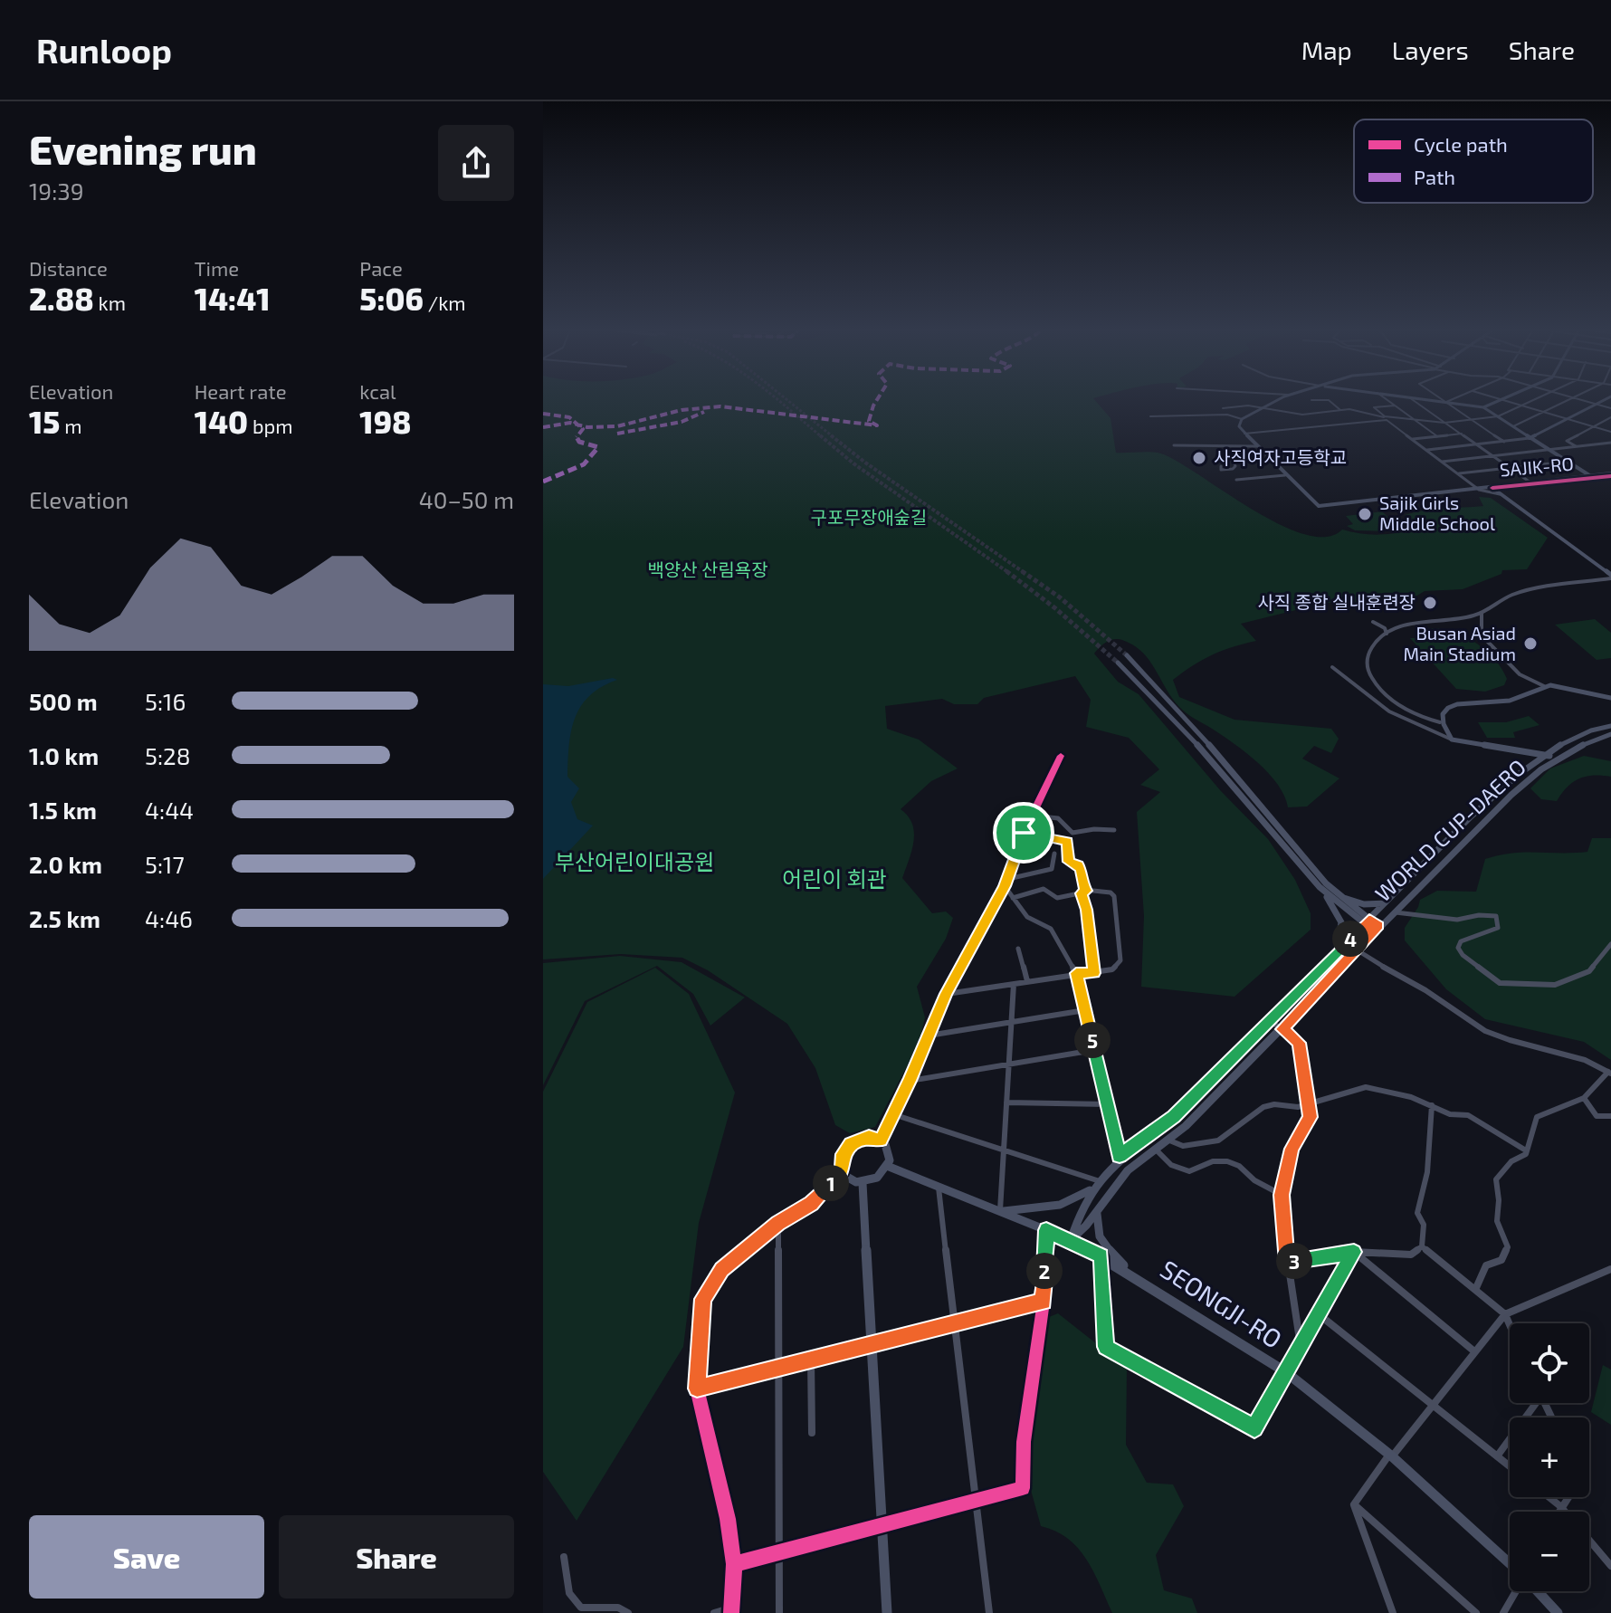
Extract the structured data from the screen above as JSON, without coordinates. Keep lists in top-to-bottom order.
{
  "streets": {
    "main road": ["SAJIK-RO", "WORLD CUP-DAERO", "SEONGJI-RO"]
  },
  "crossings": [
    ["WORLD CUP-DAERO", "SEONGJI-RO"]
  ],
  "parks": [
    "구포무장애숲길",
    "백양산 산림욕장",
    "부산어린이대공원",
    "어린이 회관"
  ],
  "places": [
    "사직여자고등학교",
    "Sajik Girls Middle School",
    "사직 종합 실내훈련장",
    "Busan Asiad Main Stadium"
  ],
  "legend": ["Cycle path", "Path"],
  "page": {
    "header": "Runloop",
    "nav": ["Map", "Layers", "Share"],
    "heading": ["Evening run", "19:39"],
    "stats": [
      ["Distance", "2.88 km"],
      ["Time", "14:41"],
      ["Pace", "5:06 /km"],
      ["Elevation", "15 m"],
      ["Heart rate", "140 bpm"],
      ["kcal", "198"]
    ],
    "chart": ["Elevation", "40–50 m"],
    "list": [
      {
        "name": "500 m",
        "note": "5:16"
      },
      {
        "name": "1.0 km",
        "note": "5:28"
      },
      {
        "name": "1.5 km",
        "note": "4:44"
      },
      {
        "name": "2.0 km",
        "note": "5:17"
      },
      {
        "name": "2.5 km",
        "note": "4:46"
      }
    ],
    "pins": [
      "4",
      "5",
      "1",
      "3",
      "2"
    ],
    "map_buttons": ["+", "−"],
    "buttons": ["Save", "Share"]
  }
}
